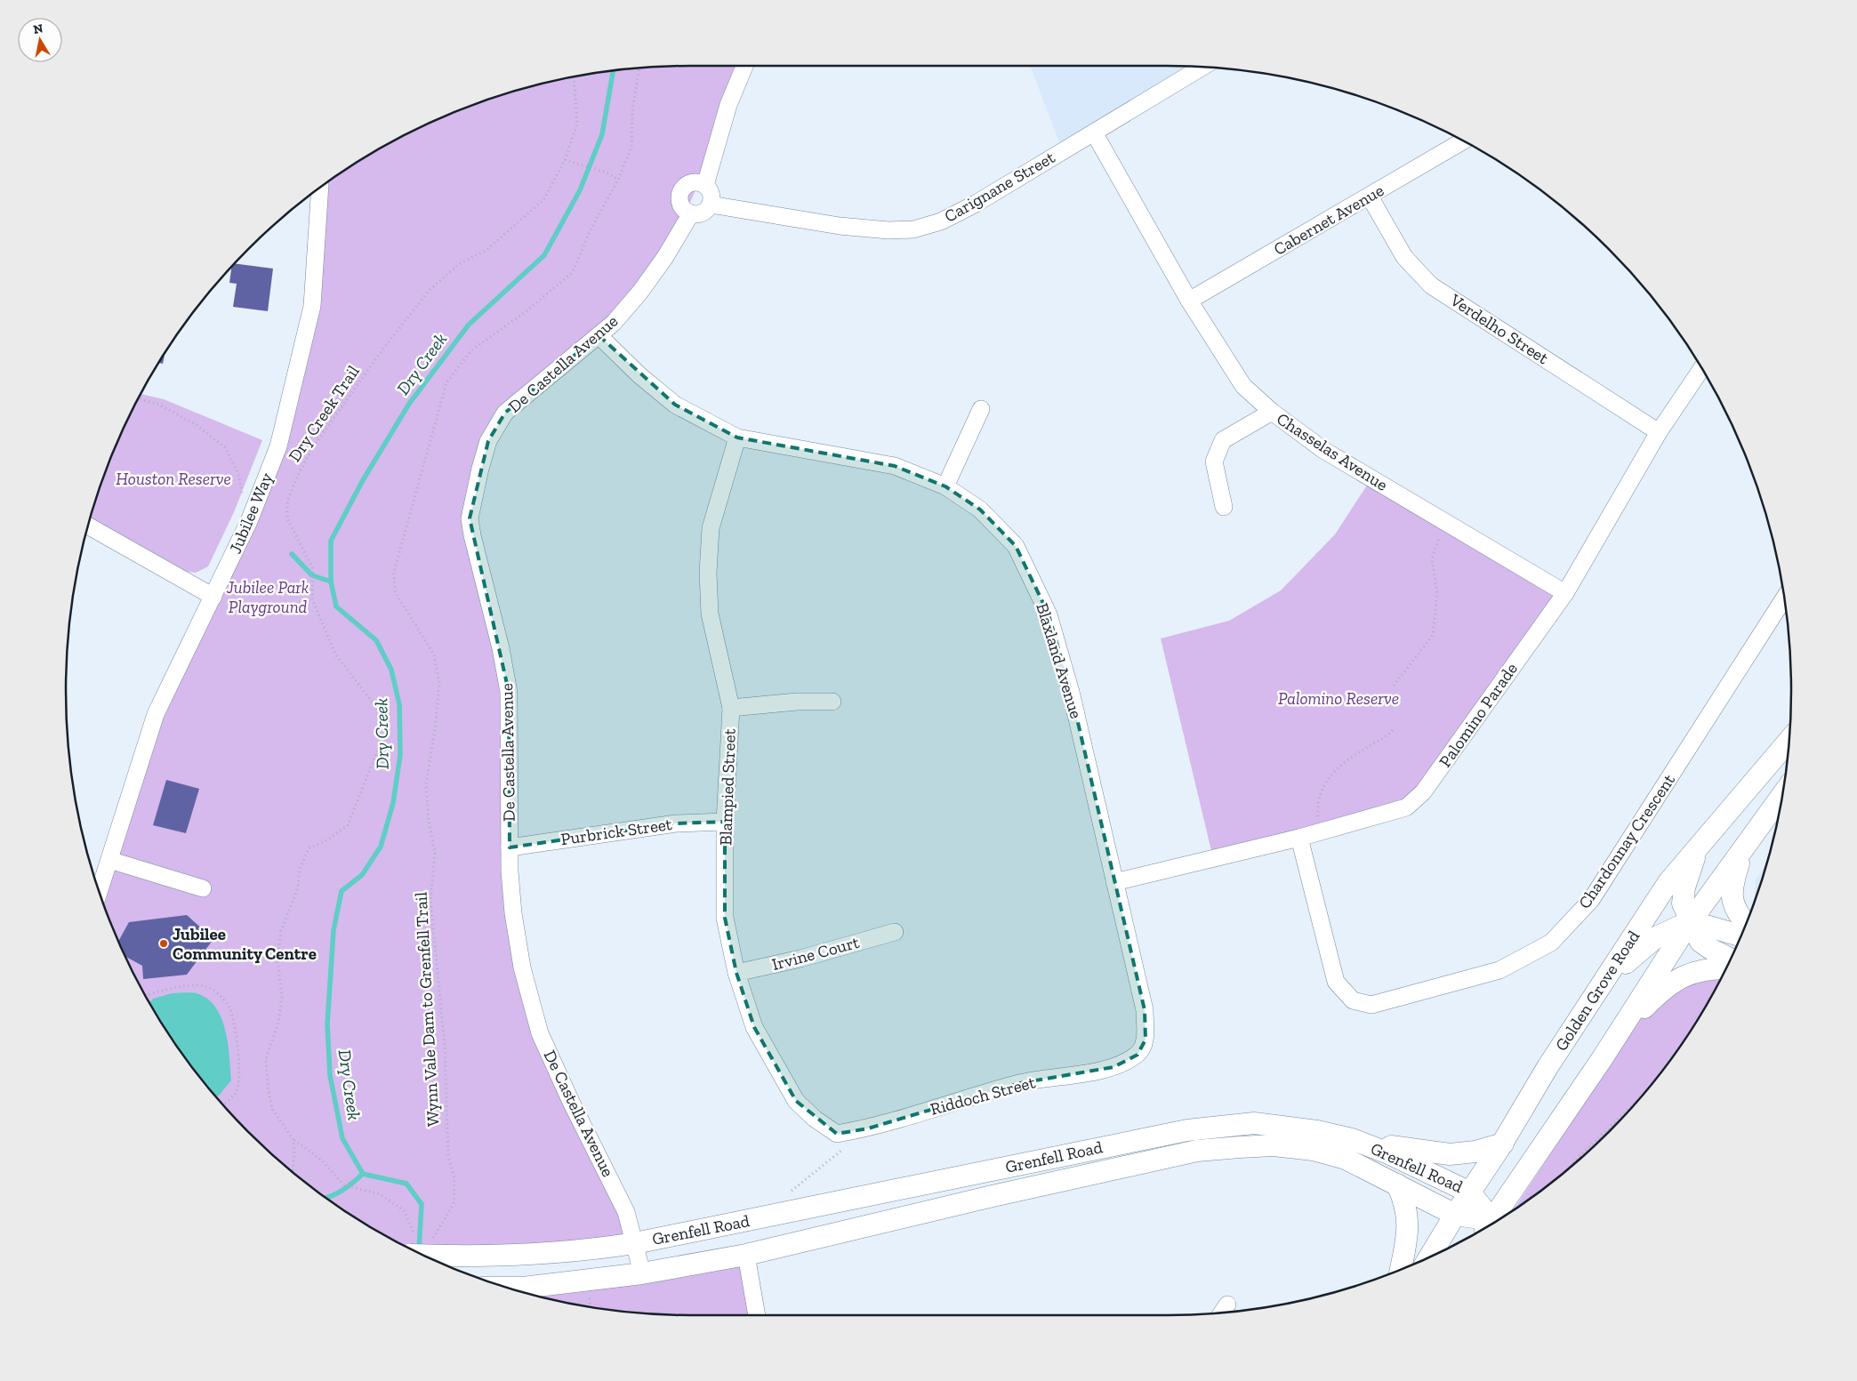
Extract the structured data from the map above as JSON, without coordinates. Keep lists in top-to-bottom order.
{
  "streets": {
    "main road": ["Golden Grove Road", "Grenfell Road"],
    "street": [
      "Carignane Street",
      "Cabernet Avenue",
      "Verdelho Street",
      "De Castella Avenue",
      "Chasselas Avenue",
      "Jubilee Way",
      "Blaxland Avenue",
      "Palomino Parade",
      "Blampied Street",
      "Purbrick Street",
      "Chardonnay Crescent",
      "Irvine Court",
      "Riddoch Street"
    ],
    "path": ["Dry Creek Trail", "Wynn Vale Dam to Grenfell Trail"]
  },
  "crossings": [
    ["Carignane Street", "De Castella Avenue"],
    ["Carignane Street", "Chasselas Avenue"],
    ["Cabernet Avenue", "Verdelho Street"],
    ["Cabernet Avenue", "Chasselas Avenue"],
    ["Verdelho Street", "Palomino Parade"],
    ["De Castella Avenue", "Blaxland Avenue"],
    ["De Castella Avenue", "Purbrick Street"],
    ["De Castella Avenue", "Grenfell Road"],
    ["Chasselas Avenue", "Palomino Parade"],
    ["Blaxland Avenue", "Palomino Parade"],
    ["Blaxland Avenue", "Blampied Street"],
    ["Blaxland Avenue", "Riddoch Street"],
    ["Palomino Parade", "Chardonnay Crescent"],
    ["Blampied Street", "Purbrick Street"],
    ["Blampied Street", "Irvine Court"],
    ["Blampied Street", "Riddoch Street"],
    ["Golden Grove Road", "Grenfell Road"]
  ],
  "water": ["Dry Creek"],
  "parks": ["Houston Reserve", "Jubilee Park Playground", "Palomino Reserve"],
  "places": ["Jubilee Community Centre"],
  "north": "top"
}
